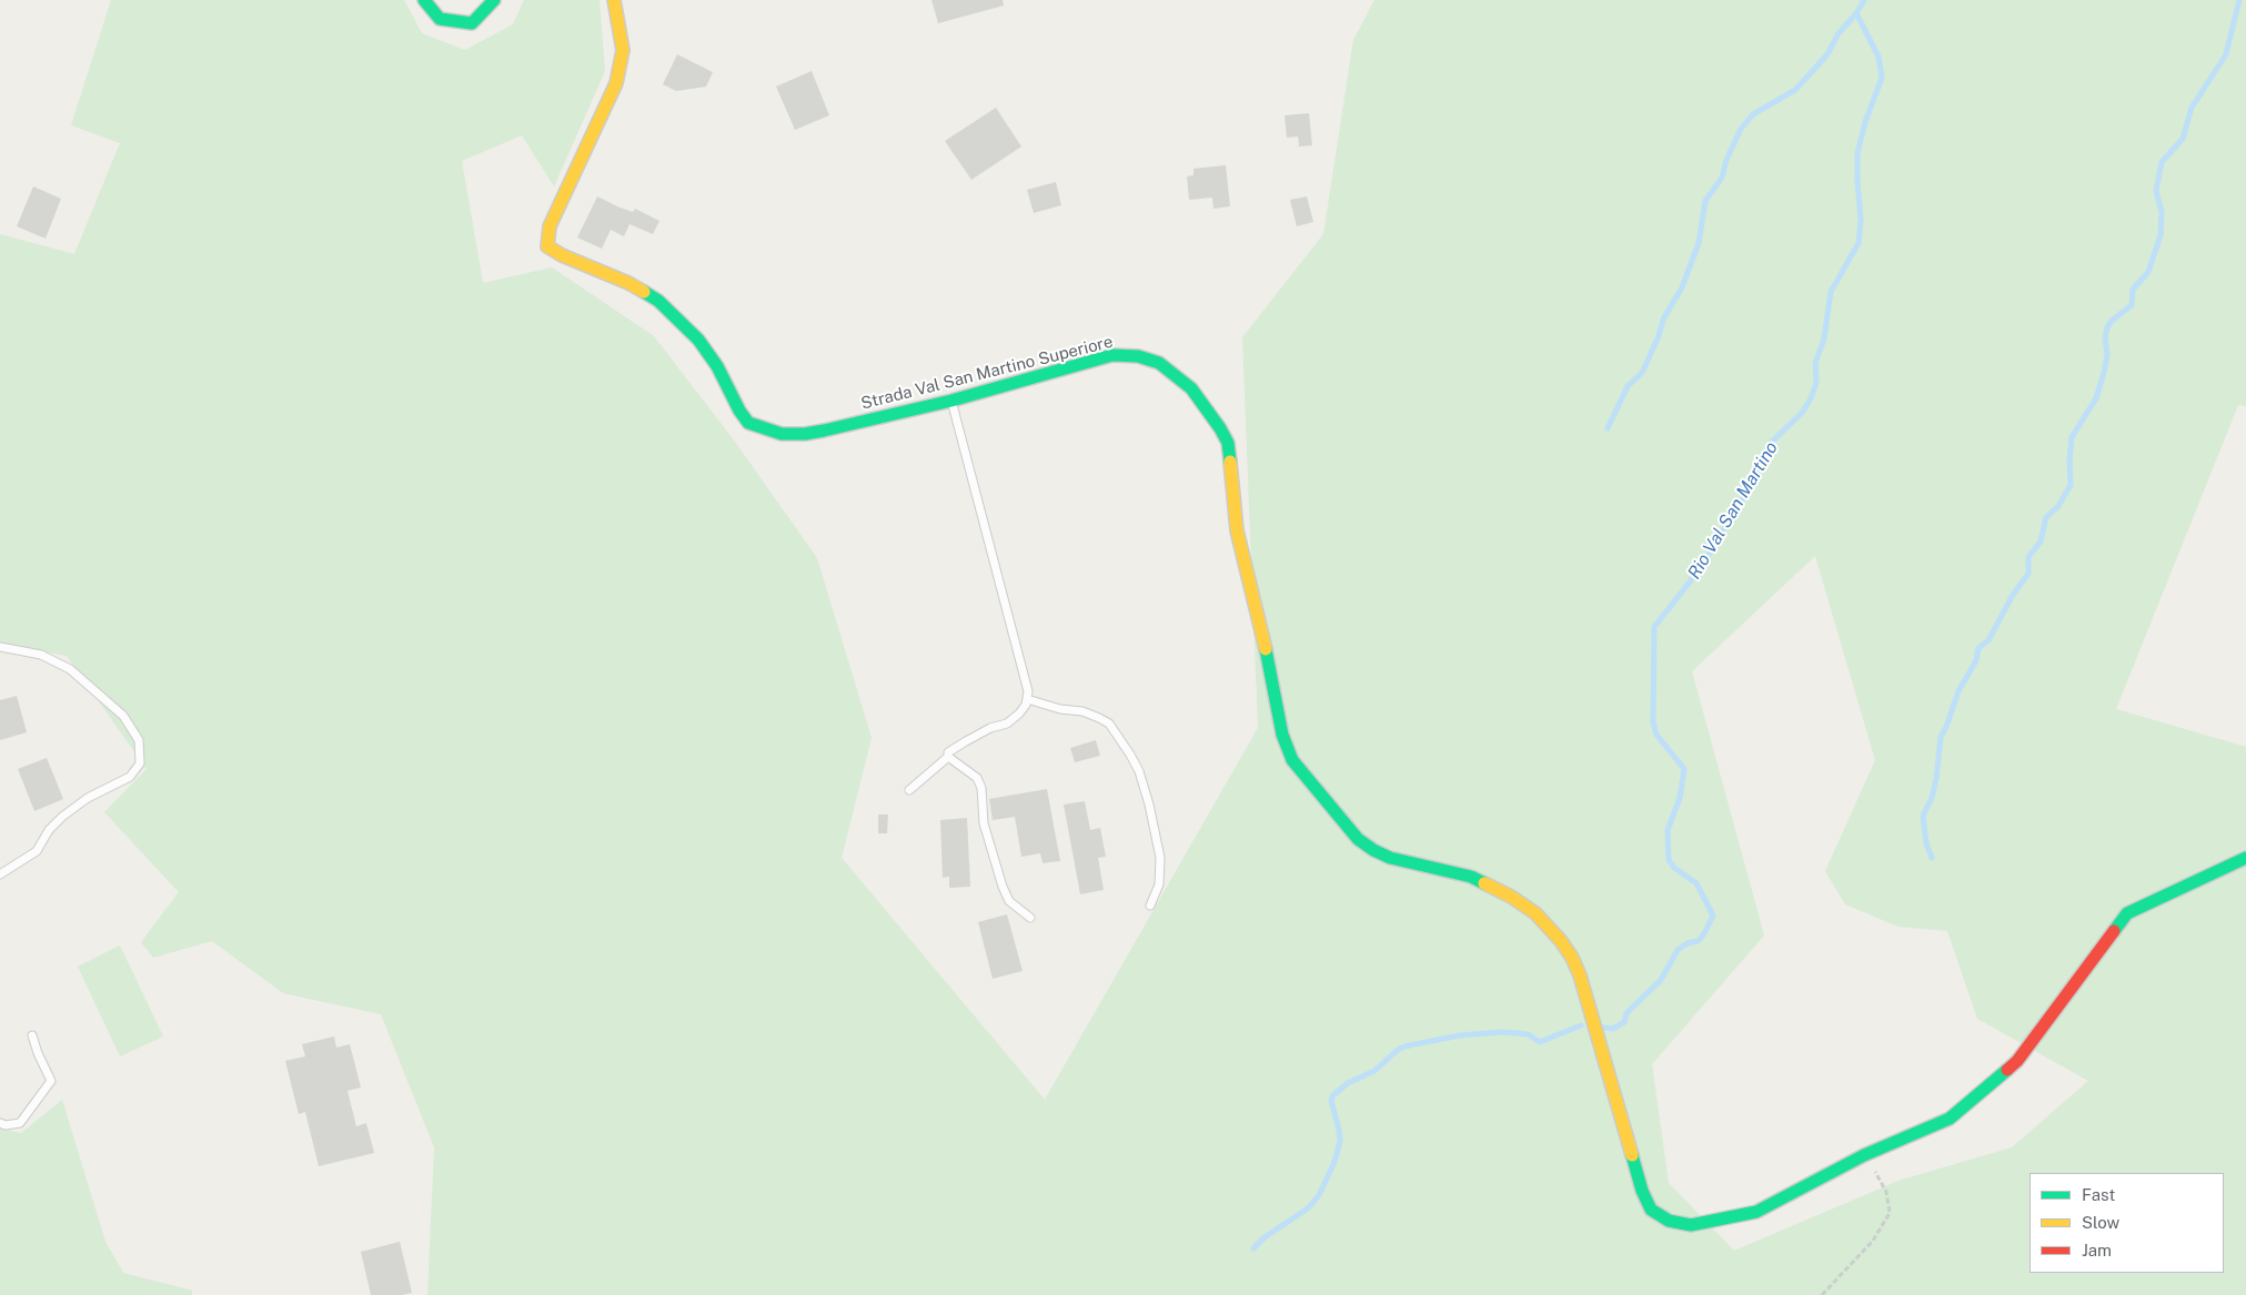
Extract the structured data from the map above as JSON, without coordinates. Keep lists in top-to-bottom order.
{
  "streets": {
    "street": ["Strada Val San Martino Superiore"]
  },
  "water": ["Rio Val San Martino"],
  "legend": ["Fast", "Slow", "Jam"]
}
